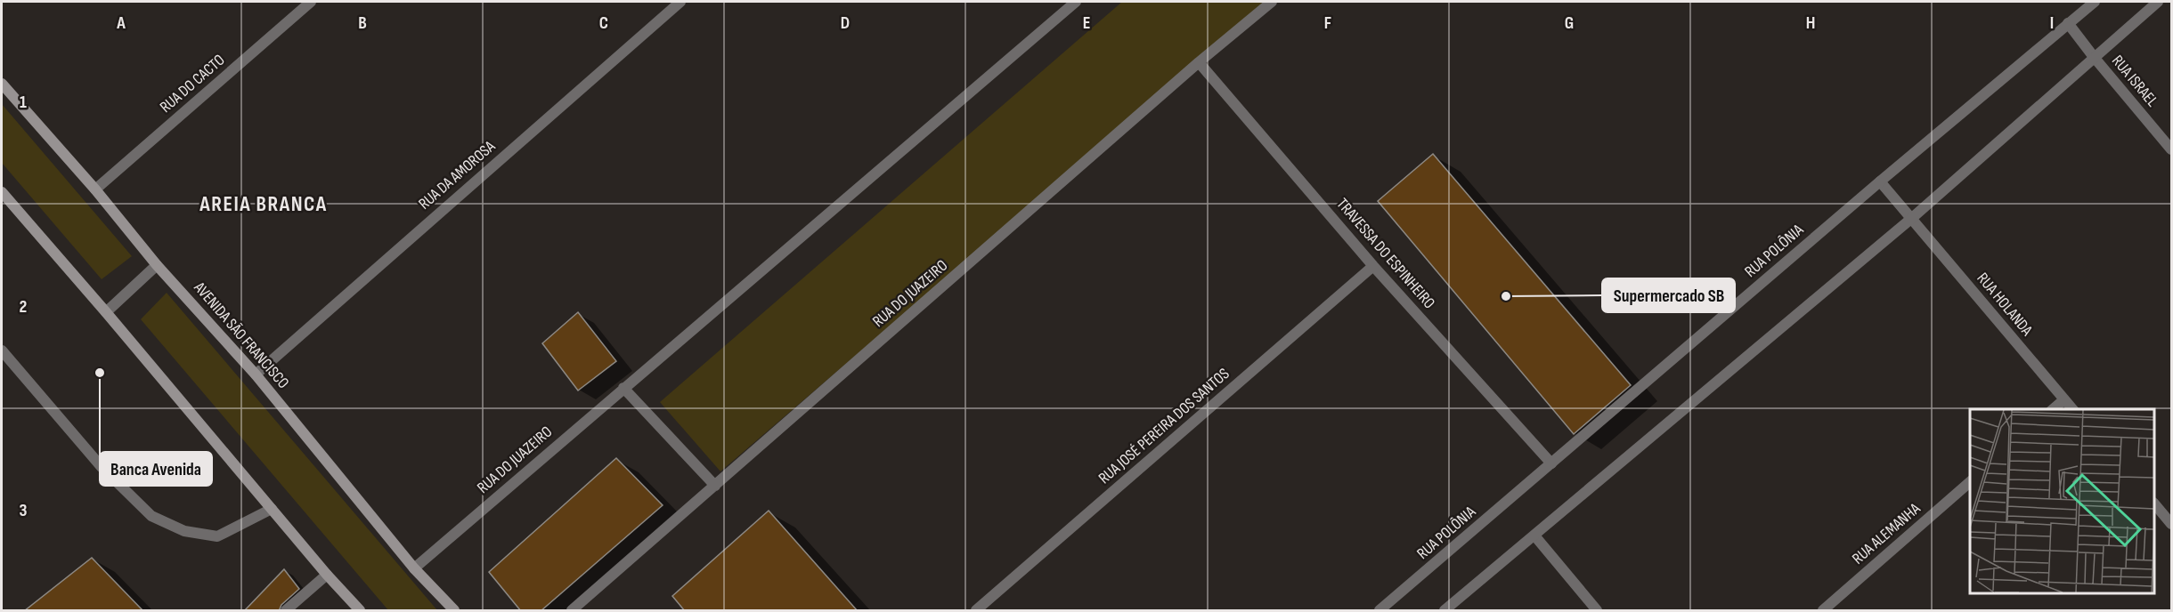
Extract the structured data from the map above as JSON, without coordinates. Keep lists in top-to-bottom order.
{
  "streets": {
    "main road": ["AVENIDA SÃO FRANCISCO"],
    "street": [
      "RUA ISRAEL",
      "RUA DO CACTO",
      "RUA DA AMOROSA",
      "RUA POLÔNIA",
      "TRAVESSA DO ESPINHEIRO",
      "RUA DO JUAZEIRO",
      "RUA HOLANDA",
      "RUA JOSÉ PEREIRA DOS SANTOS",
      "RUA ALEMANHA"
    ]
  },
  "crossings": [
    ["RUA ISRAEL", "RUA POLÔNIA"],
    ["RUA DO CACTO", "AVENIDA SÃO FRANCISCO"],
    ["RUA DA AMOROSA", "AVENIDA SÃO FRANCISCO"],
    ["RUA POLÔNIA", "TRAVESSA DO ESPINHEIRO"],
    ["RUA POLÔNIA", "RUA HOLANDA"],
    ["TRAVESSA DO ESPINHEIRO", "RUA DO JUAZEIRO"],
    ["TRAVESSA DO ESPINHEIRO", "RUA JOSÉ PEREIRA DOS SANTOS"],
    ["RUA DO JUAZEIRO", "AVENIDA SÃO FRANCISCO"]
  ],
  "districts": ["AREIA BRANCA"],
  "places": ["Supermercado SB", "Banca Avenida"],
  "grid": {
    "columns": [
      "A",
      "B",
      "C",
      "D",
      "E",
      "F",
      "G",
      "H",
      "I"
    ],
    "rows": ["1", "2", "3"]
  }
}
